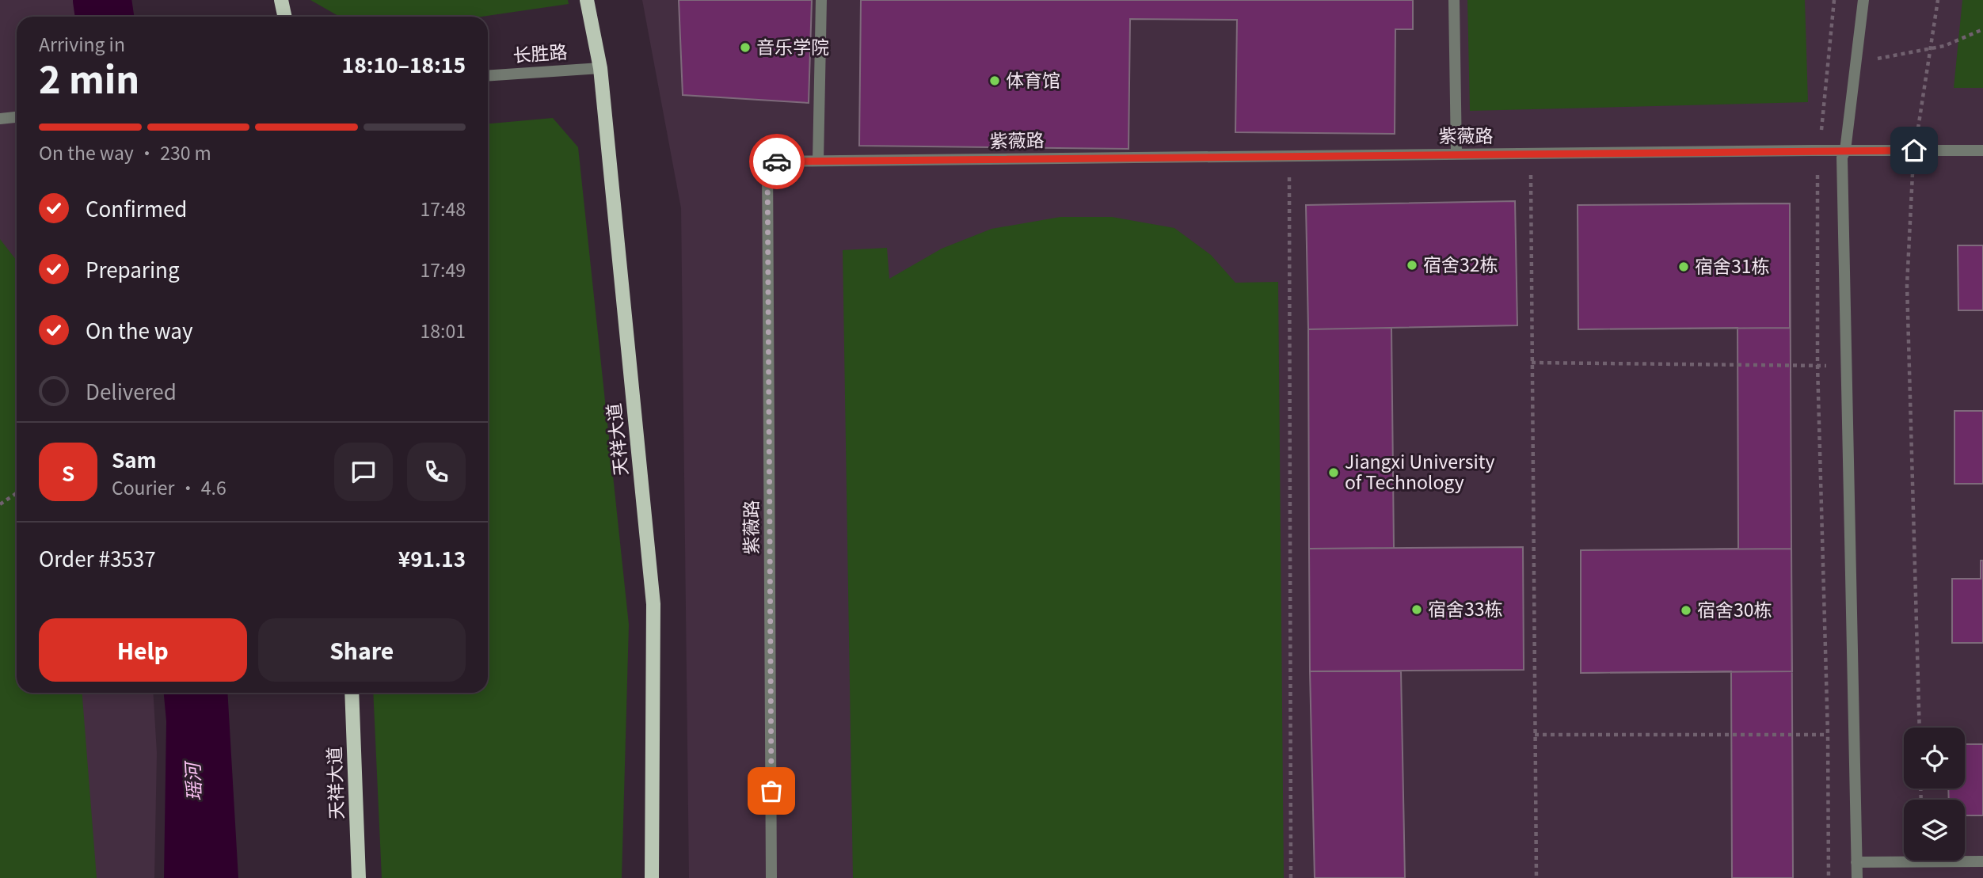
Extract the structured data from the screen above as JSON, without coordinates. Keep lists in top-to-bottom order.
{
  "streets": {
    "main road": ["天祥大道"],
    "street": ["长胜路", "紫薇路"]
  },
  "crossings": [
    ["长胜路", "天祥大道"]
  ],
  "water": ["瑶河"],
  "places": [
    "音乐学院",
    "体育馆",
    "宿舍32栋",
    "宿舍31栋",
    "Jiangxi University of Technology",
    "宿舍33栋",
    "宿舍30栋"
  ],
  "page": {
    "heading": ["2 min", "Arriving in", "18:10–18:15"],
    "panel": [
      "Sam",
      "Courier · 4.6",
      "Order #3537",
      "¥91.13"
    ],
    "bar": "On the way · 230 m",
    "list": [
      ["Confirmed", "17:48"],
      ["Preparing", "17:49"],
      ["On the way", "18:01"],
      "Delivered"
    ],
    "round": "S",
    "buttons": ["Help", "Share"]
  }
}
